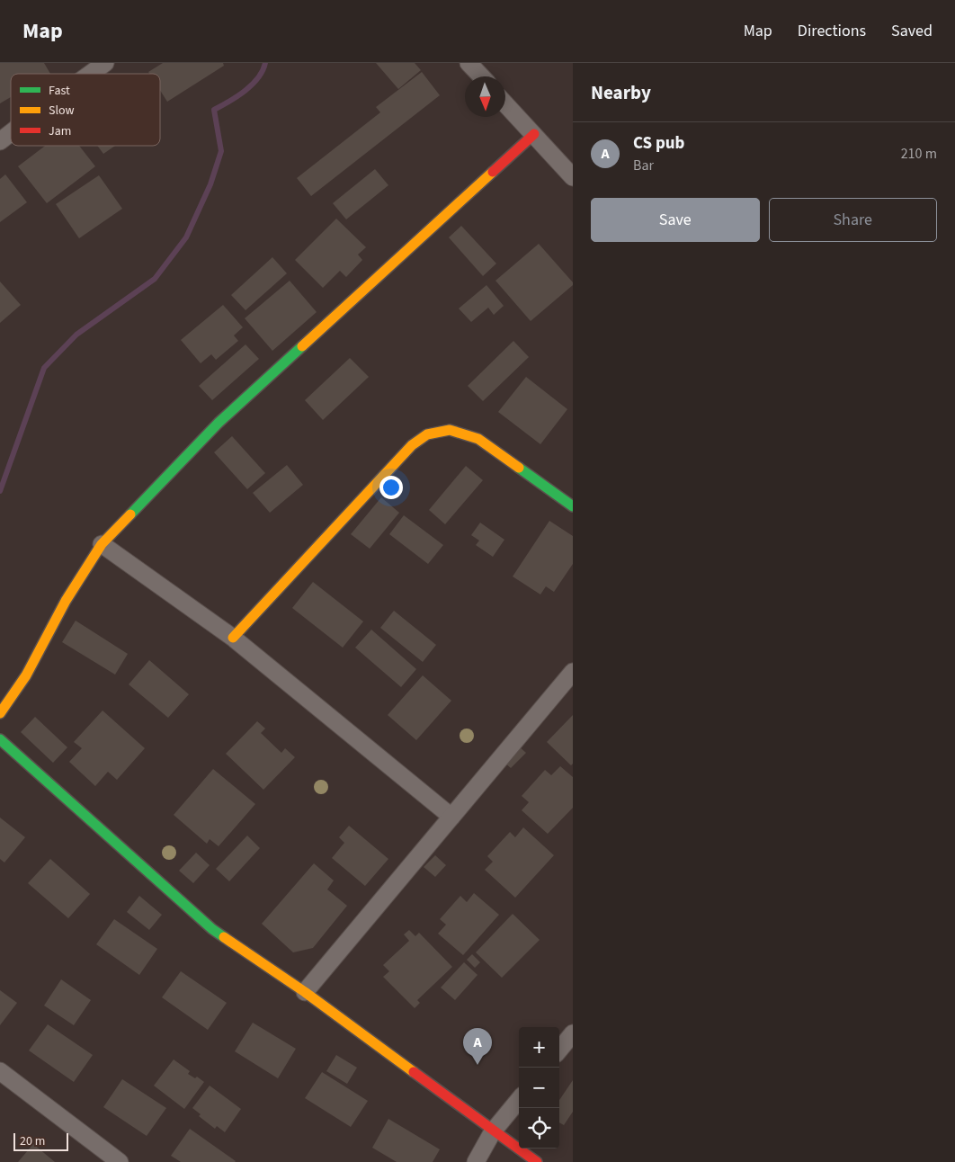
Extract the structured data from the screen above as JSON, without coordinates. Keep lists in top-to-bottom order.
{
  "legend": ["Fast", "Slow", "Jam"],
  "scale_bar": "20 m",
  "north": "bottom",
  "page": {
    "header": "Map",
    "nav": ["Map", "Directions", "Saved"],
    "heading": "Nearby",
    "list": [
      {
        "mark": "A",
        "name": "CS pub",
        "note": "Bar",
        "value": "210 m"
      }
    ],
    "buttons": ["Save", "Share"],
    "map_buttons": ["+", "−"],
    "pins": "A",
    "scale": "20 m"
  }
}
